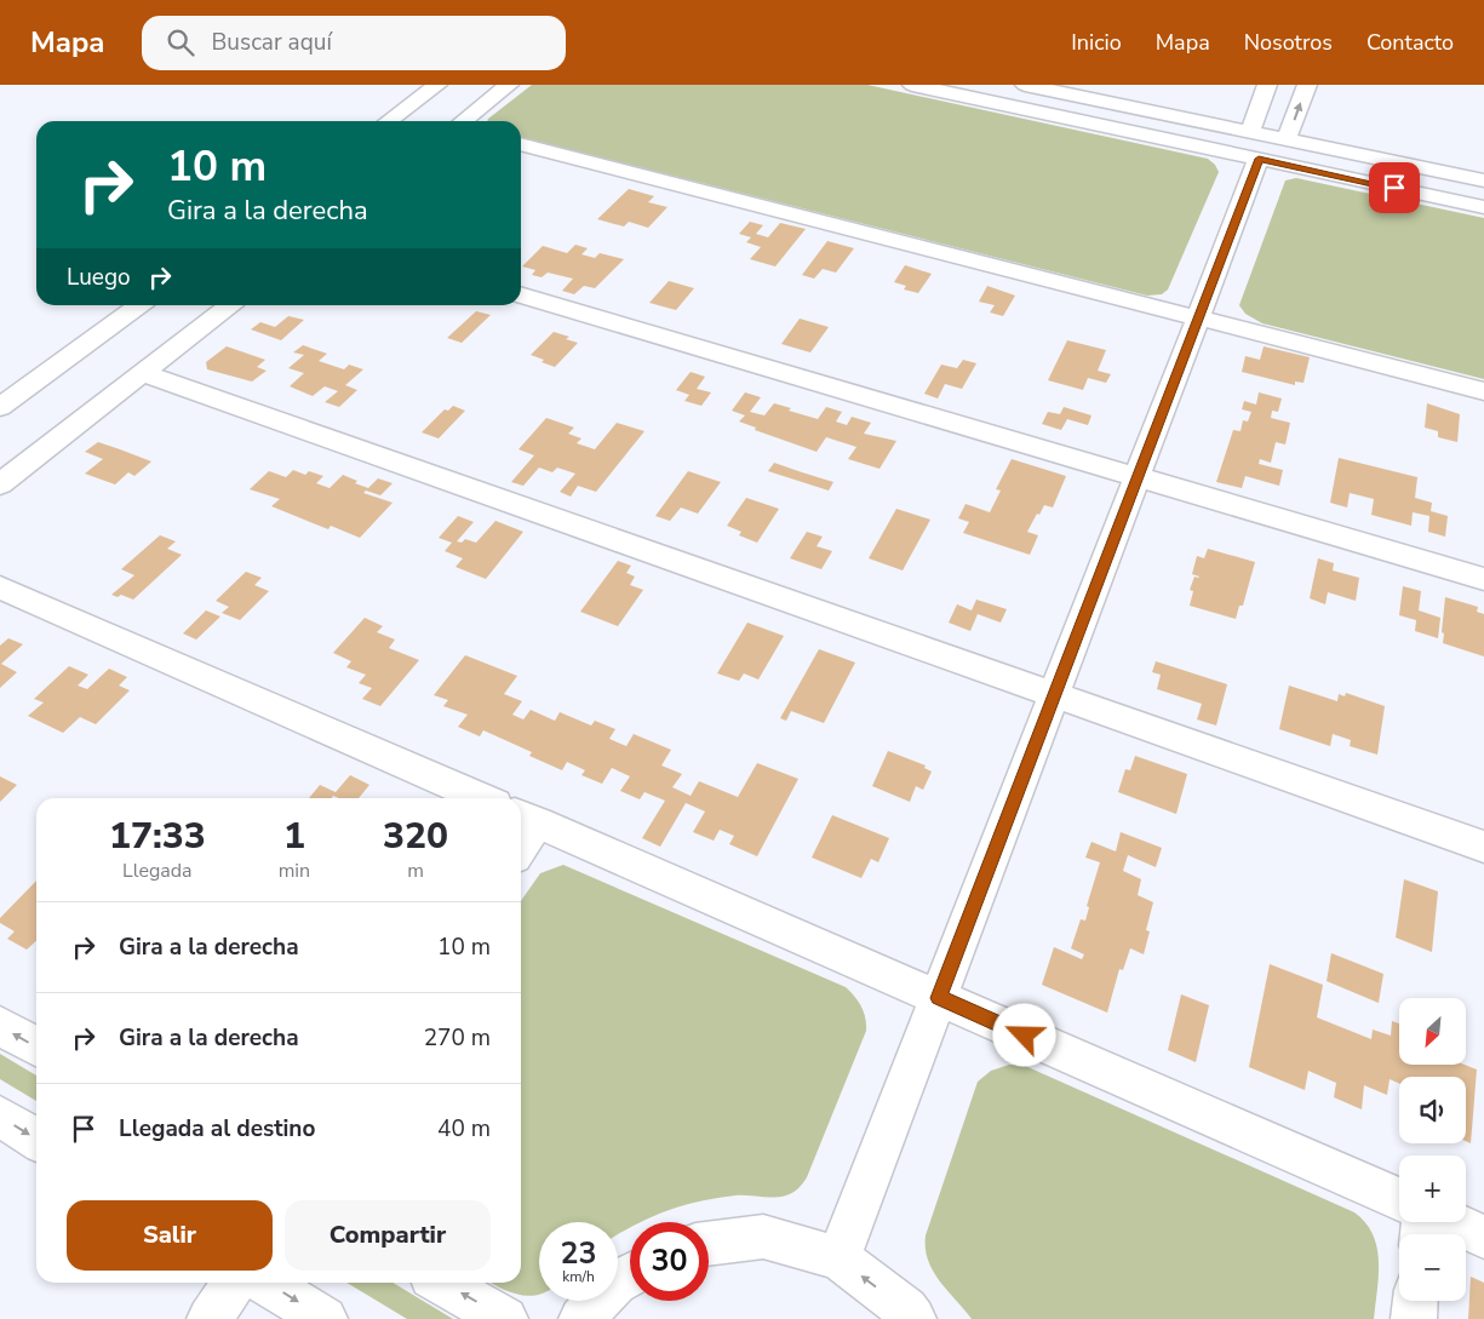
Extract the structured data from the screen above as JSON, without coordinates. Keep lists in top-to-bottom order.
{
  "north": "bottom left",
  "page": {
    "header": "Mapa",
    "search": "Buscar aquí",
    "nav": [
      "Inicio",
      "Mapa",
      "Nosotros",
      "Contacto"
    ],
    "turn": ["10 m", "Gira a la derecha"],
    "then": "Luego",
    "eta": [
      "17:33",
      "Llegada",
      "1",
      "min",
      "320",
      "m"
    ],
    "list": [
      {
        "name": "Gira a la derecha",
        "value": "10 m"
      },
      {
        "name": "Gira a la derecha",
        "value": "270 m"
      },
      {
        "name": "Llegada al destino",
        "value": "40 m"
      }
    ],
    "map_buttons": ["+", "−"],
    "buttons": ["Salir", "Compartir"],
    "speed": "23 km/h",
    "limit": "30"
  }
}
